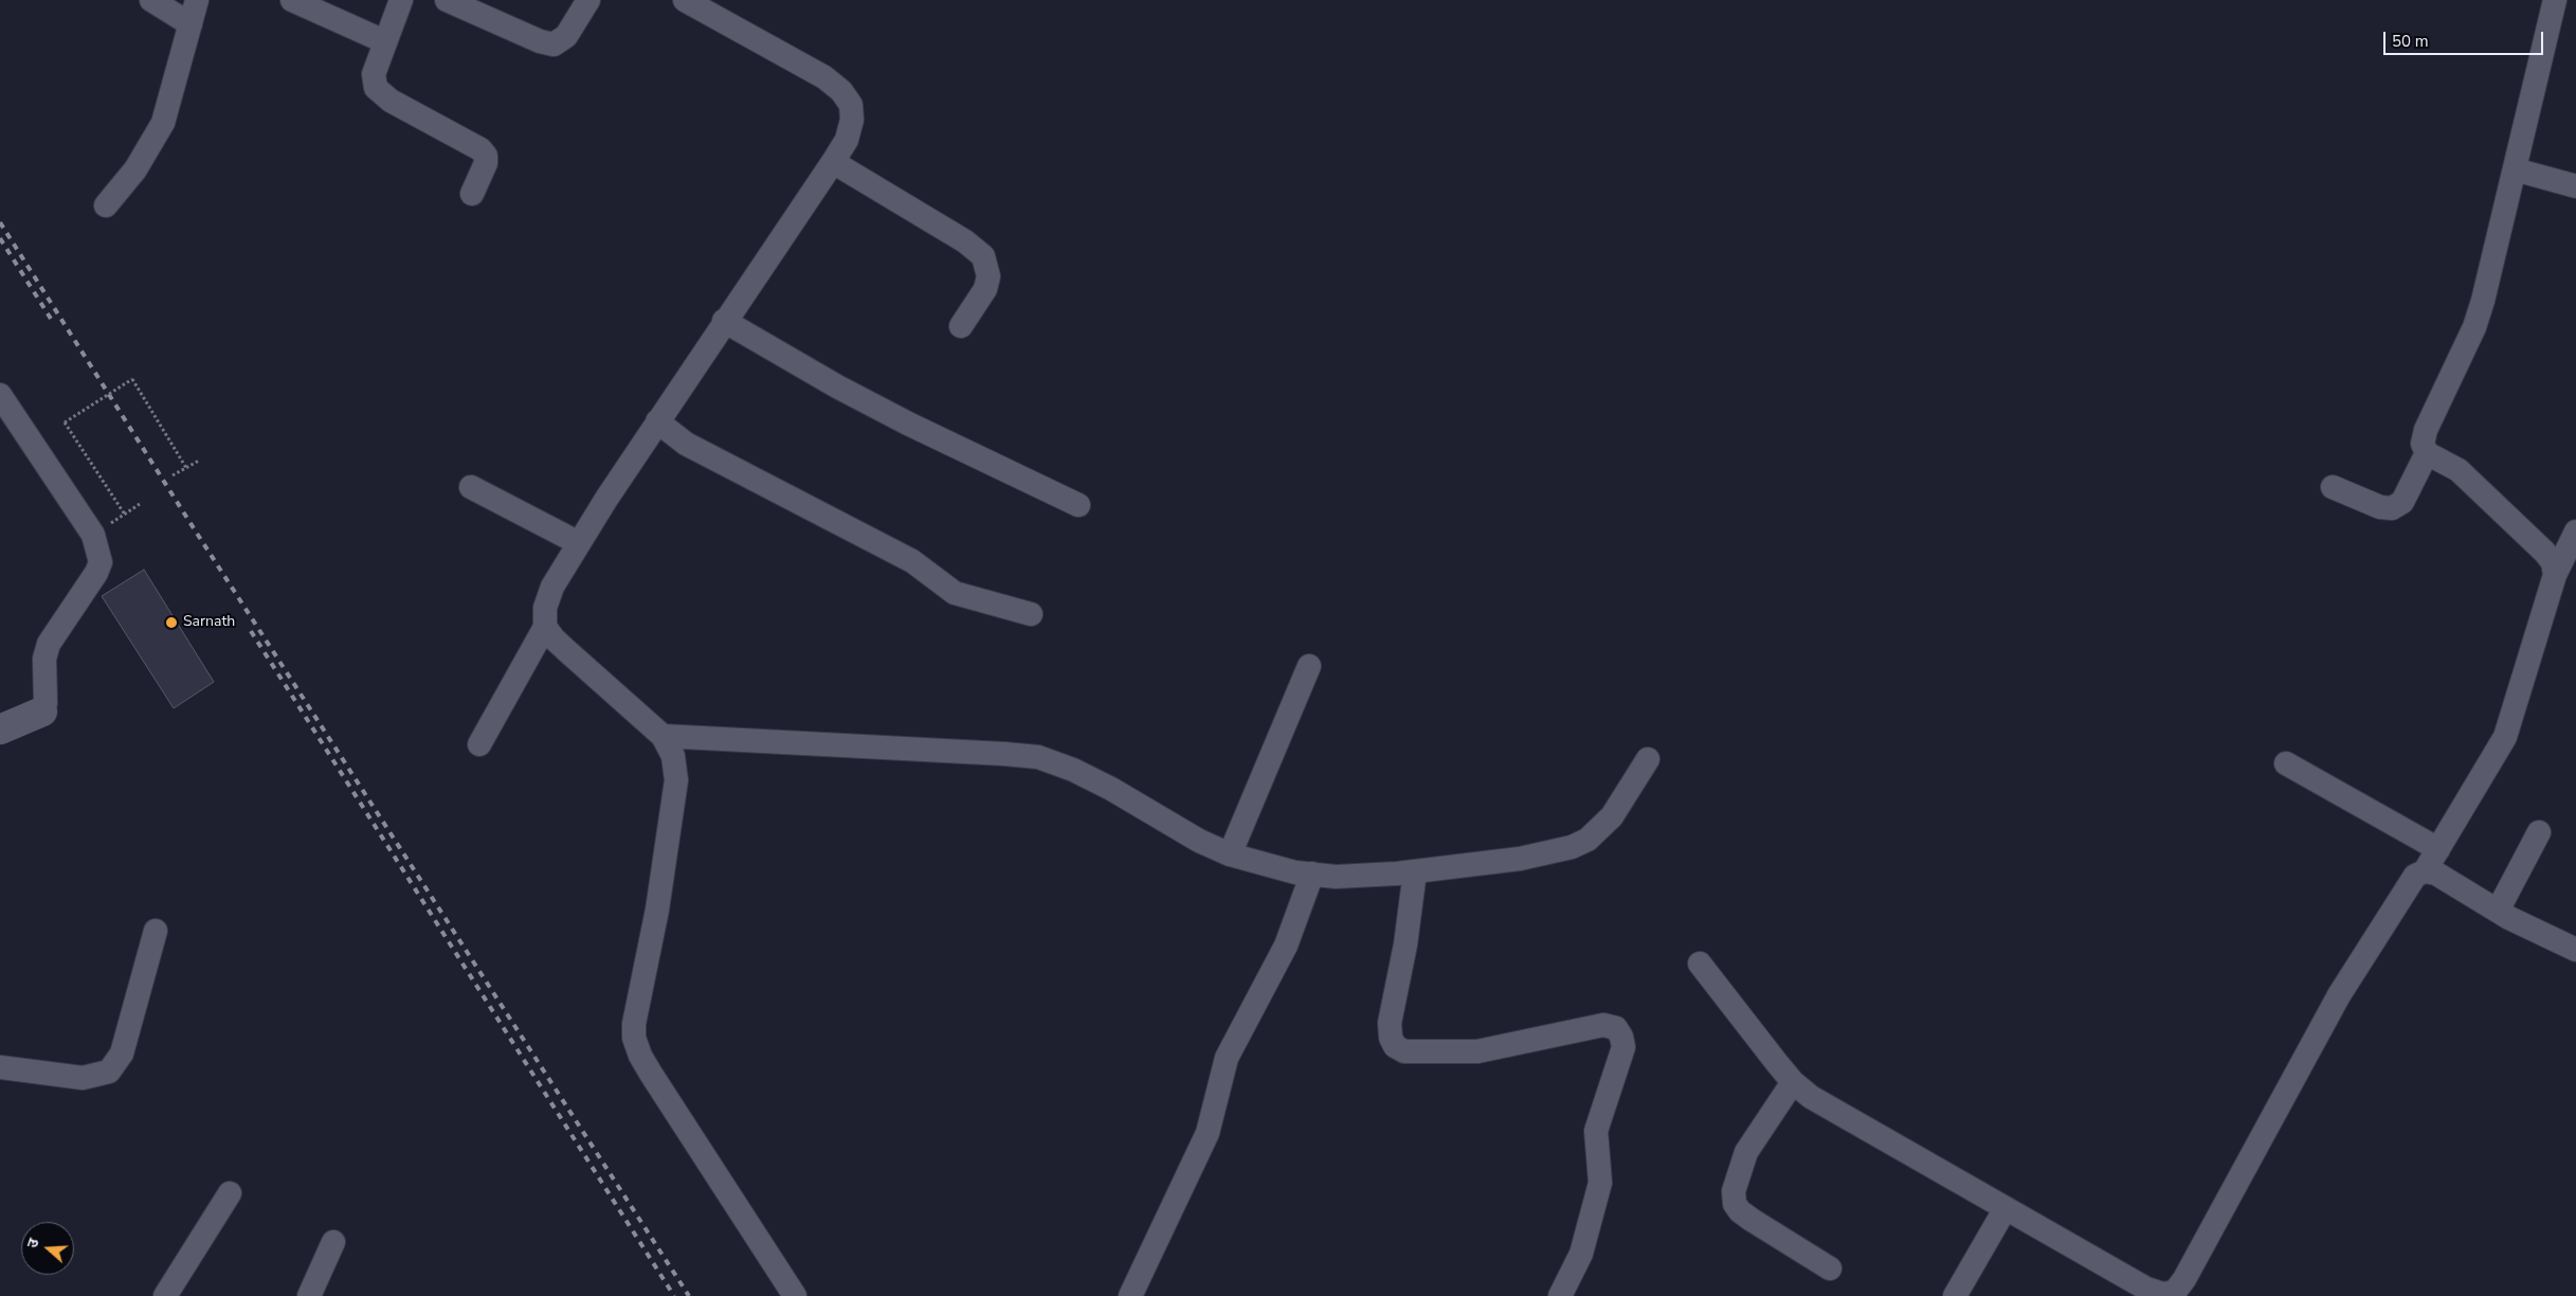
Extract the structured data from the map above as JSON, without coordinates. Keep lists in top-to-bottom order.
{
  "places": ["Sarnath"],
  "scale_bar": "50 m",
  "north": "left"
}
